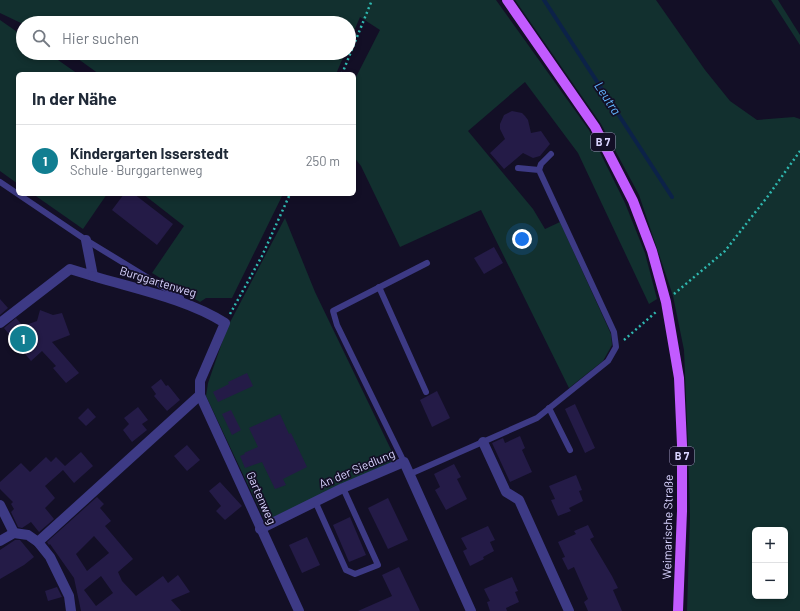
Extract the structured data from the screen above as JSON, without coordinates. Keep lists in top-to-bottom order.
{
  "streets": {
    "main road": ["B 7", "Weimarische Straße"],
    "street": ["Burggartenweg", "An der Siedlung", "Gartenweg"]
  },
  "crossings": [
    ["B 7", "Weimarische Straße"],
    ["An der Siedlung", "Gartenweg"]
  ],
  "water": ["Leutra"],
  "page": {
    "search": "Hier suchen",
    "heading": "In der Nähe",
    "list": [
      {
        "mark": "1",
        "name": "Kindergarten Isserstedt",
        "note": "Schule · Burggartenweg",
        "value": "250 m"
      }
    ],
    "pins": "1",
    "map_buttons": ["+", "−"]
  }
}
